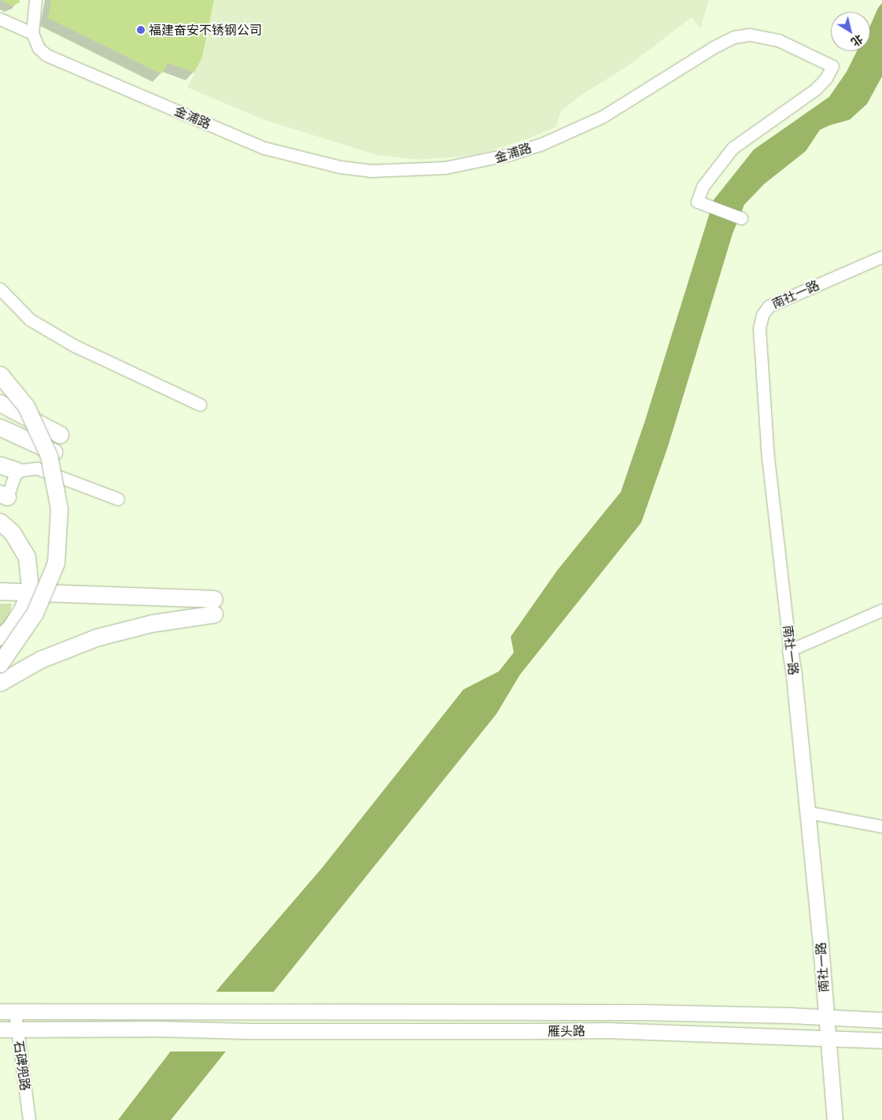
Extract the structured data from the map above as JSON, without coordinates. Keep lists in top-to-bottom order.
{
  "streets": {
    "main road": ["南社一路", "雁头路"],
    "street": ["金浦路", "石碑兜路"]
  },
  "crossings": [
    ["南社一路", "雁头路"],
    ["雁头路", "石碑兜路"]
  ],
  "places": ["福建奋安不锈钢公司"],
  "north": "bottom right"
}
